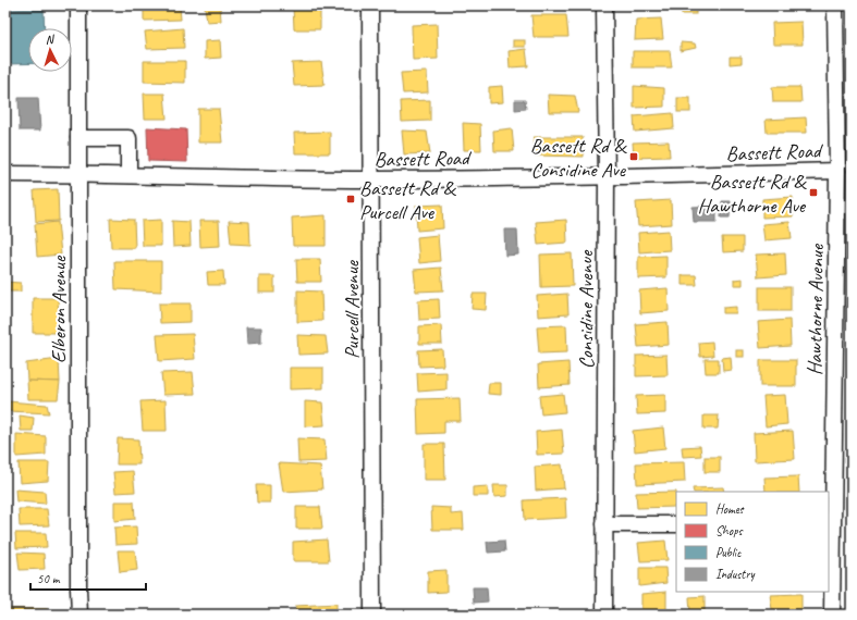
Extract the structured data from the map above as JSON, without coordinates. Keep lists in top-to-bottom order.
{
  "streets": {
    "street": [
      "Bassett Road",
      "Elberon Avenue",
      "Purcell Avenue",
      "Considine Avenue",
      "Hawthorne Avenue"
    ]
  },
  "crossings": [
    ["Bassett Road", "Elberon Avenue"],
    ["Bassett Road", "Purcell Avenue"],
    ["Bassett Road", "Considine Avenue"],
    ["Bassett Road", "Hawthorne Avenue"]
  ],
  "places": {
    "transit": ["Bassett Rd & Considine Ave", "Bassett Rd & Hawthorne Ave", "Bassett Rd & Purcell Ave"]
  },
  "legend": [
    "Homes",
    "Shops",
    "Public",
    "Industry"
  ],
  "scale_bar": "50 m",
  "north": "top"
}
